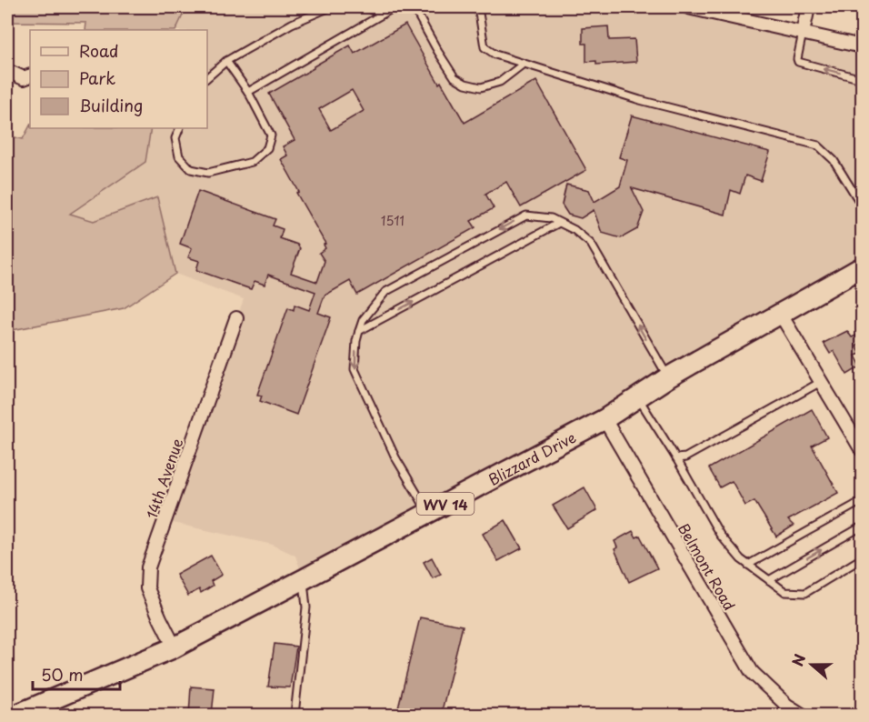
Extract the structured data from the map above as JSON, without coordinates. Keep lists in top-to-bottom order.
{
  "streets": {
    "main road": ["Blizzard Drive", "WV 14"],
    "street": ["14th Avenue", "Belmont Road"]
  },
  "crossings": [
    ["Blizzard Drive", "14th Avenue"],
    ["Blizzard Drive", "Belmont Road"]
  ],
  "house_numbers": ["1511"],
  "legend": ["Road", "Park", "Building"],
  "scale_bar": "50 m",
  "north": "left"
}
